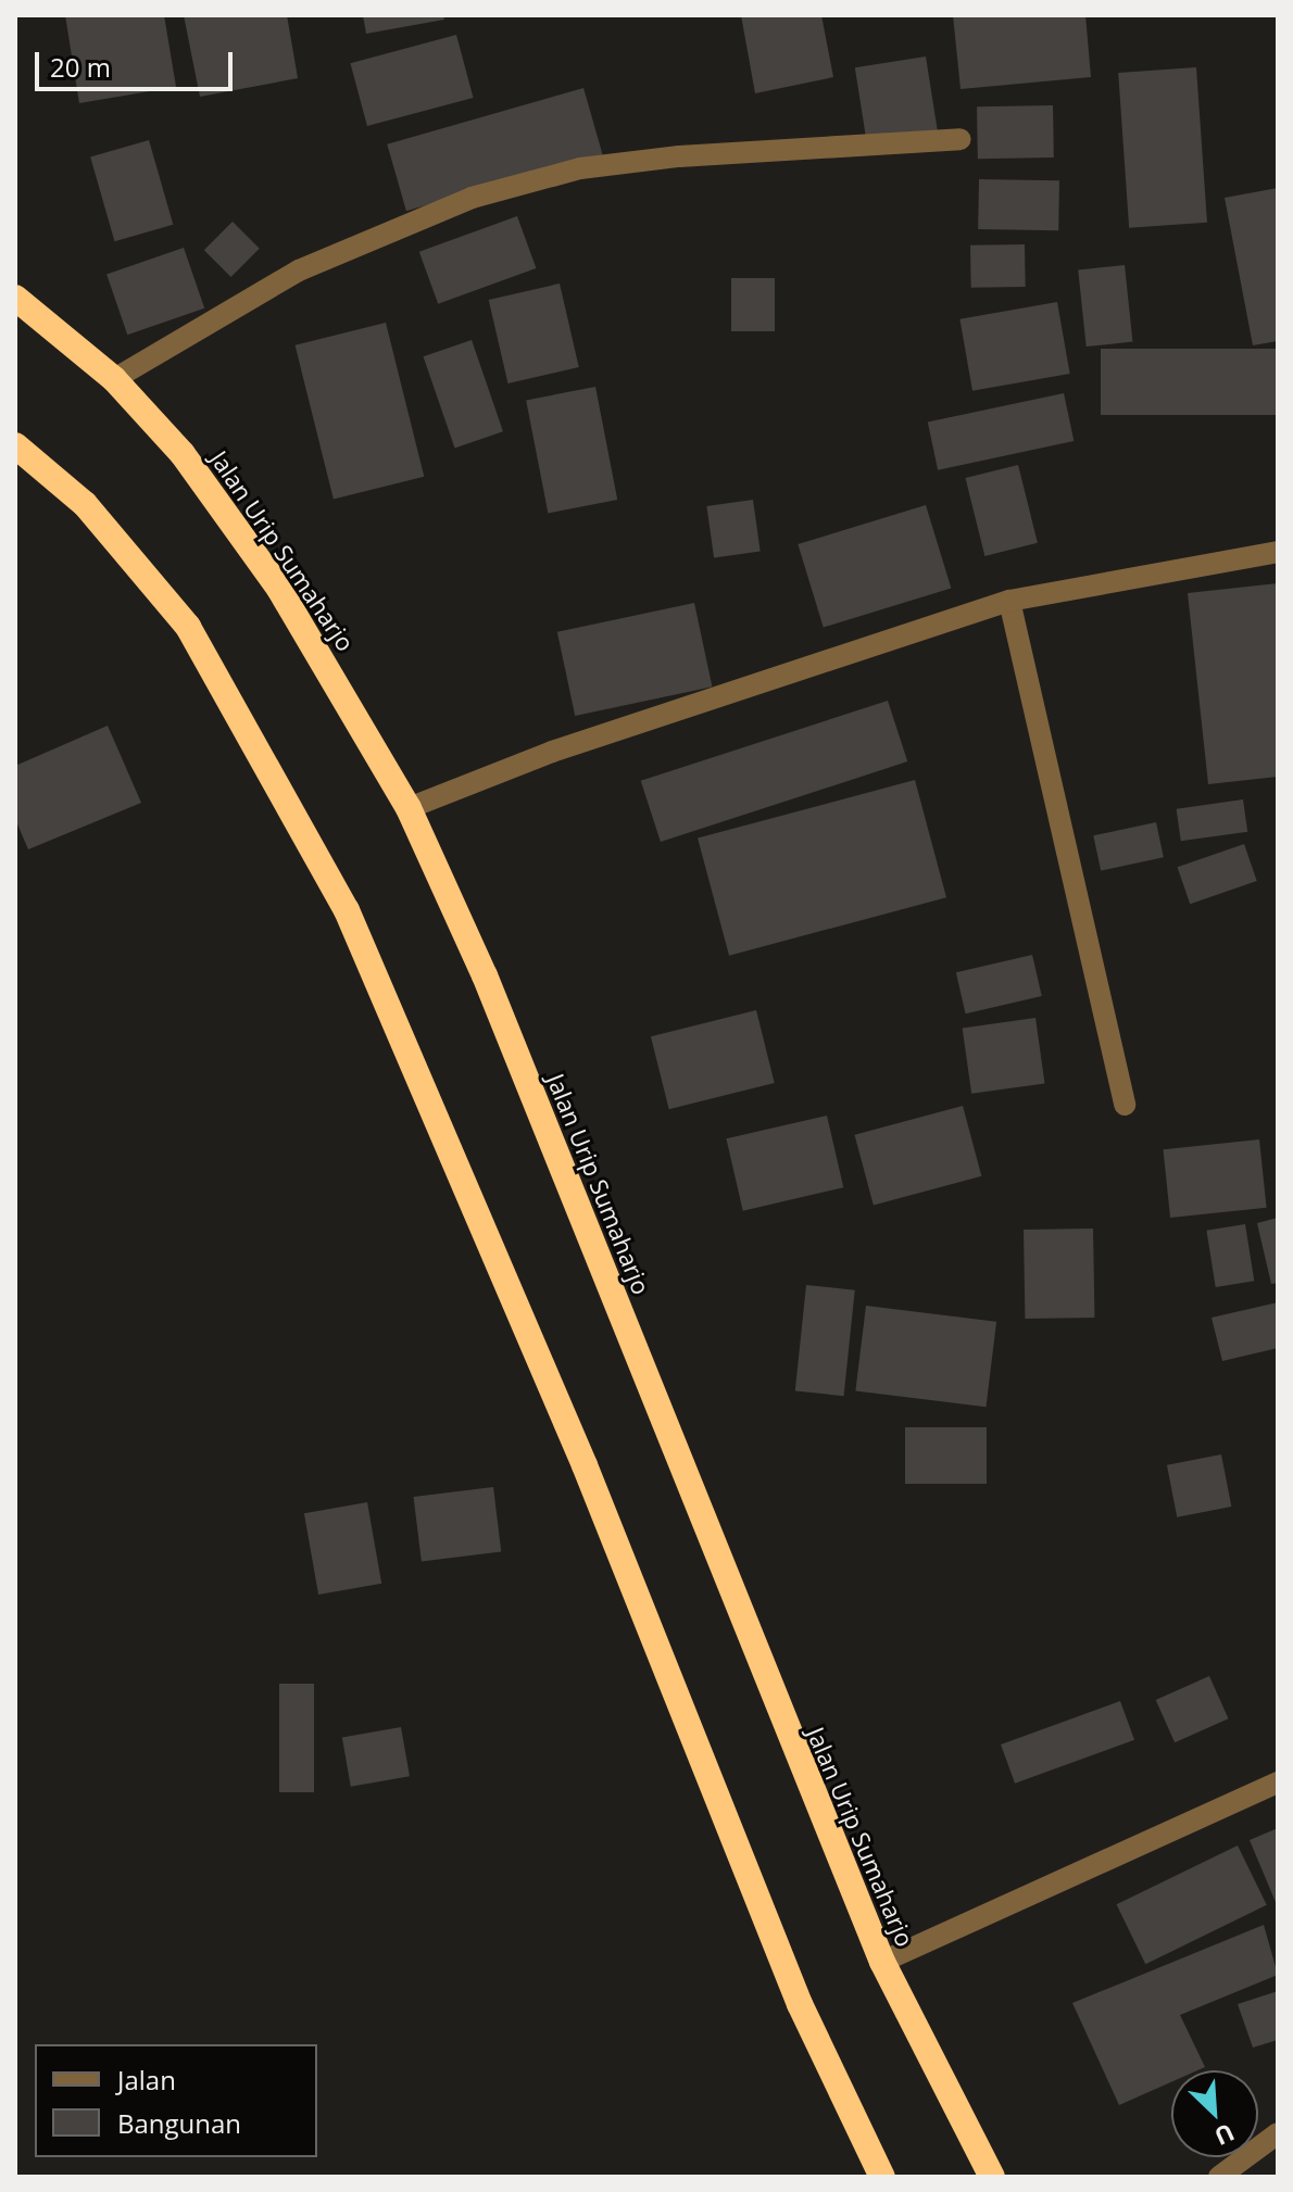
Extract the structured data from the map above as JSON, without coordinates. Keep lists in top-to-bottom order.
{
  "streets": {
    "highway": ["Jalan Urip Sumaharjo"]
  },
  "legend": ["Jalan", "Bangunan"],
  "scale_bar": "20 m",
  "north": "bottom right"
}
